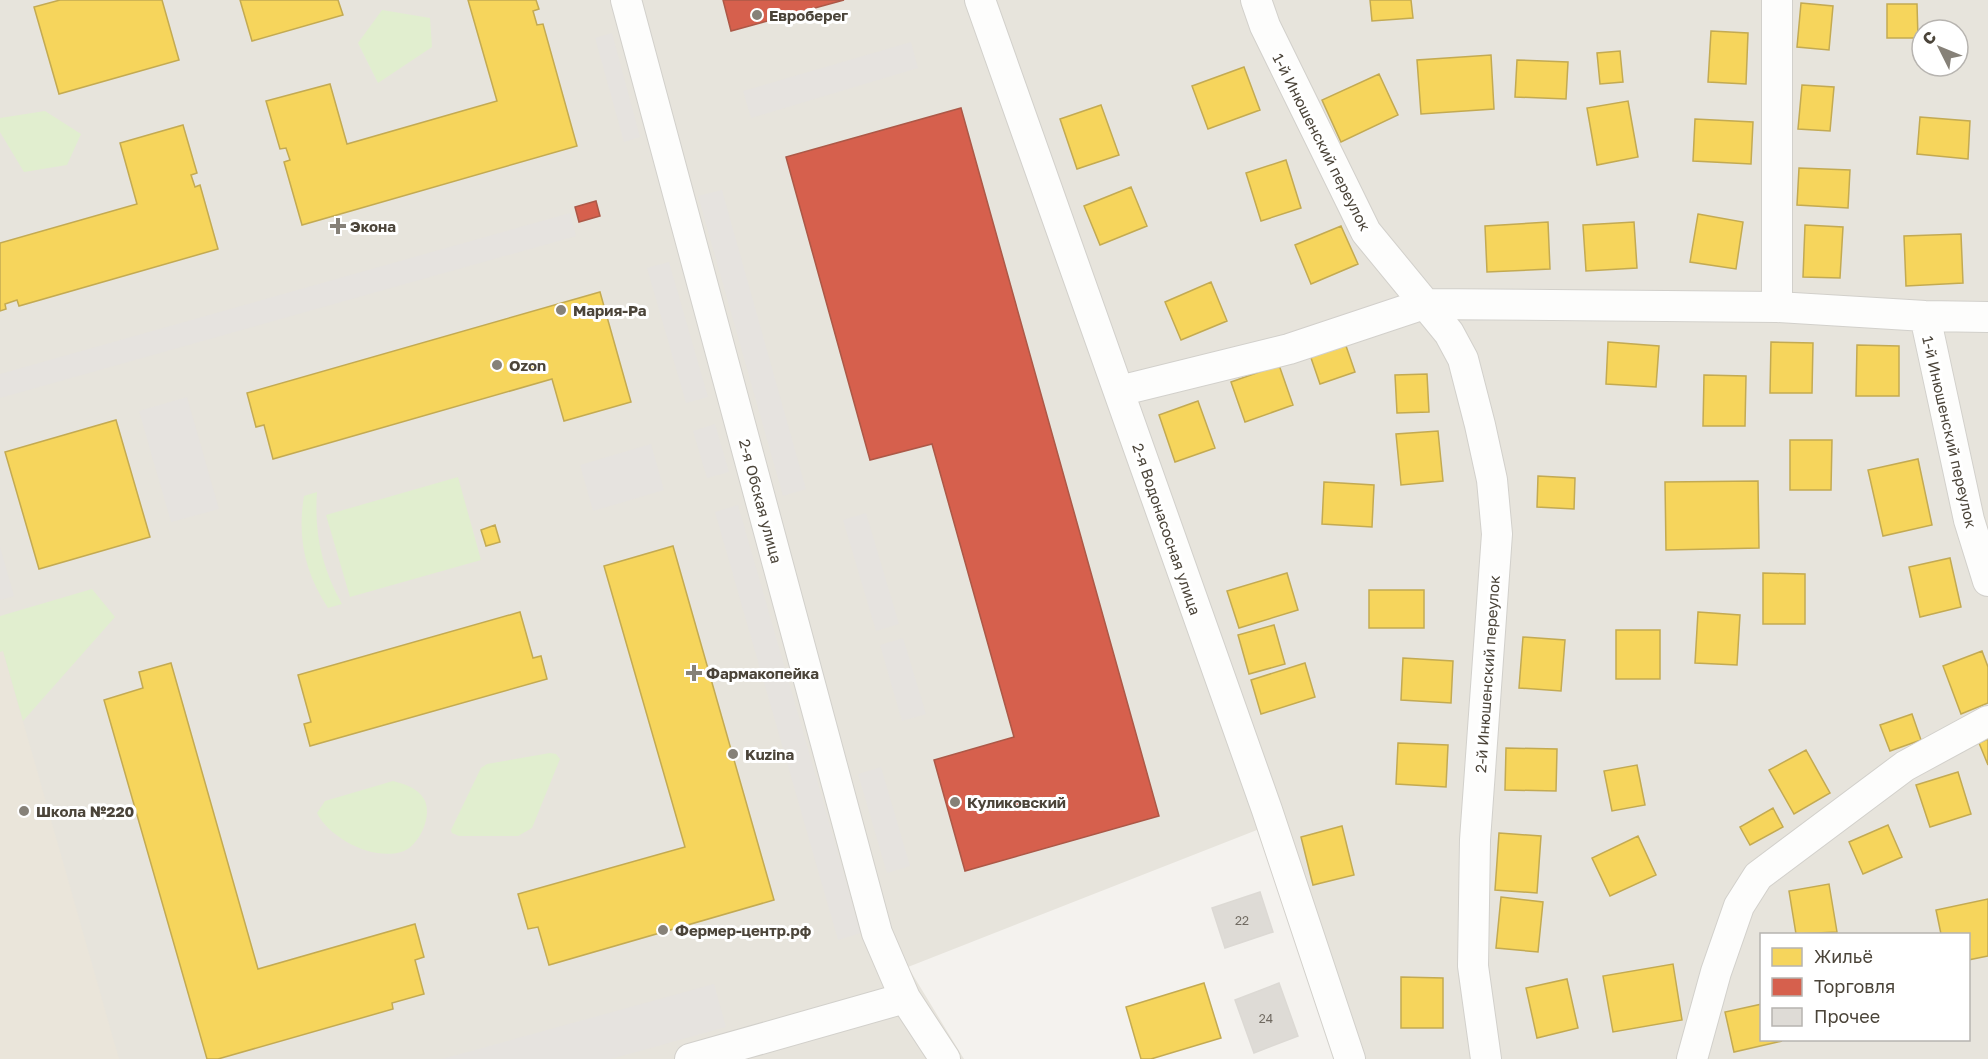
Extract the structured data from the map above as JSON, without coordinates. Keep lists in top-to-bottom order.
{
  "streets": {
    "street": [
      "1-й Инюшенский переулок",
      "2-я Обская улица",
      "2-я Водонасосная улица",
      "2-й Инюшенский переулок"
    ]
  },
  "crossings": [
    ["1-й Инюшенский переулок", "2-й Инюшенский переулок"]
  ],
  "places": {
    "other": [
      "Евроберег",
      "Мария-Ра",
      "Ozon",
      "Kuzina",
      "Куликовский",
      "Школа №220",
      "Фермер-центр.рф"
    ],
    "health": ["Экона", "Фармакопейка"]
  },
  "house_numbers": ["22", "24"],
  "legend": ["Жильё", "Торговля", "Прочее"],
  "north": "top left"
}
